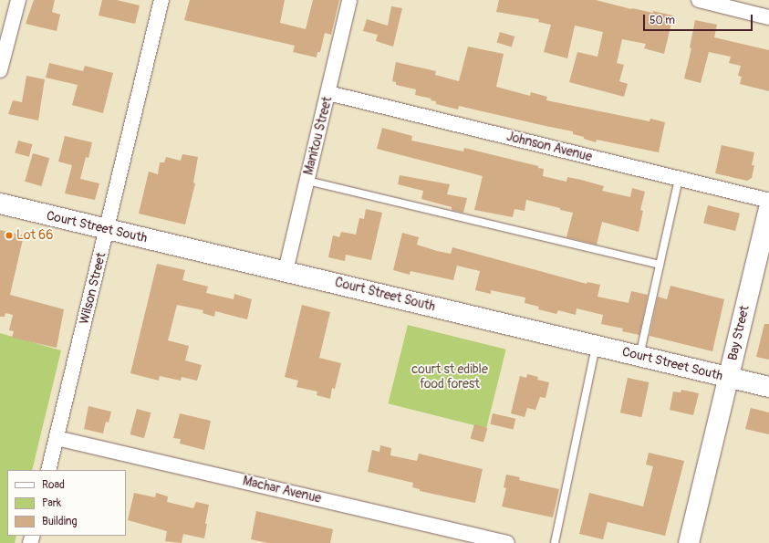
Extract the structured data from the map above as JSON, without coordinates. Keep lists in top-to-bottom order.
{
  "streets": {
    "street": [
      "Manitou Street",
      "Johnson Avenue",
      "Court Street South",
      "Wilson Street",
      "Bay Street",
      "Machar Avenue"
    ]
  },
  "crossings": [
    ["Manitou Street", "Johnson Avenue"],
    ["Manitou Street", "Court Street South"],
    ["Court Street South", "Wilson Street"],
    ["Court Street South", "Bay Street"],
    ["Wilson Street", "Machar Avenue"]
  ],
  "parks": ["court st edible food forest"],
  "places": ["Lot 66"],
  "legend": ["Road", "Park", "Building"],
  "scale_bar": "50 m"
}
